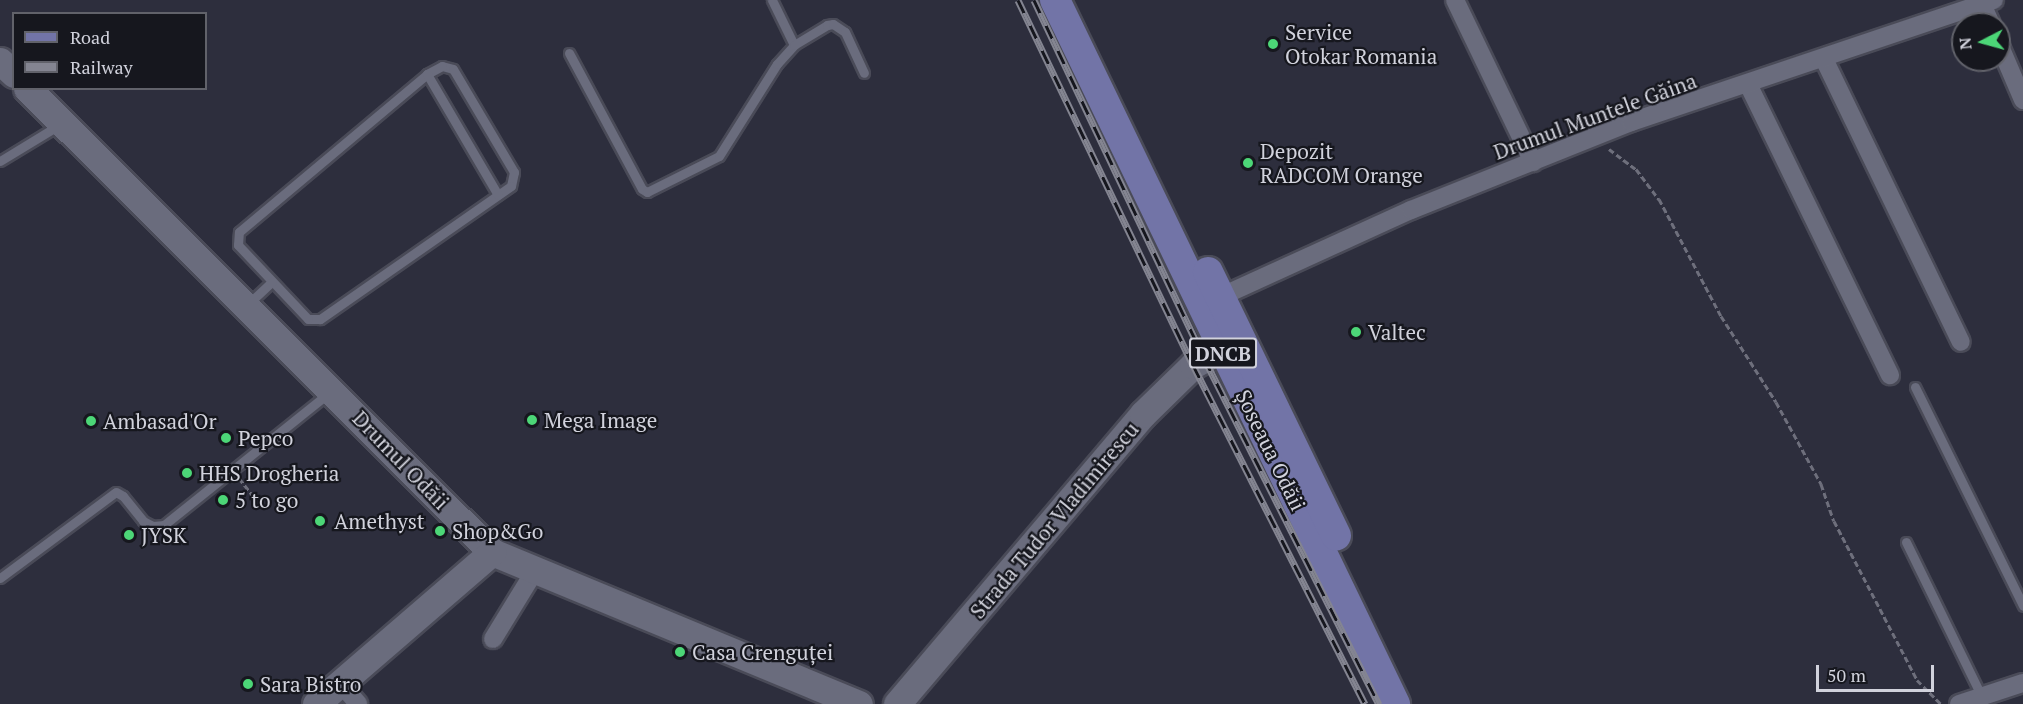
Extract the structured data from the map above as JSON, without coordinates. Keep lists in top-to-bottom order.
{
  "streets": {
    "main road": ["DNCB", "Șoseaua Odăii"],
    "street": ["Drumul Muntele Găina", "Drumul Odăii", "Strada Tudor Vladimirescu"]
  },
  "crossings": [
    ["Drumul Muntele Găina", "Șoseaua Odăii"],
    ["Șoseaua Odăii", "Strada Tudor Vladimirescu"]
  ],
  "places": [
    "Service Otokar Romania",
    "Depozit RADCOM Orange",
    "Valtec",
    "Mega Image",
    "Ambasad'Or",
    "Pepco",
    "HHS Drogheria",
    "5 to go",
    "Amethyst",
    "Shop&Go",
    "JYSK",
    "Casa Crenguței",
    "Sara Bistro"
  ],
  "legend": ["Road", "Railway"],
  "scale_bar": "50 m",
  "north": "left"
}
